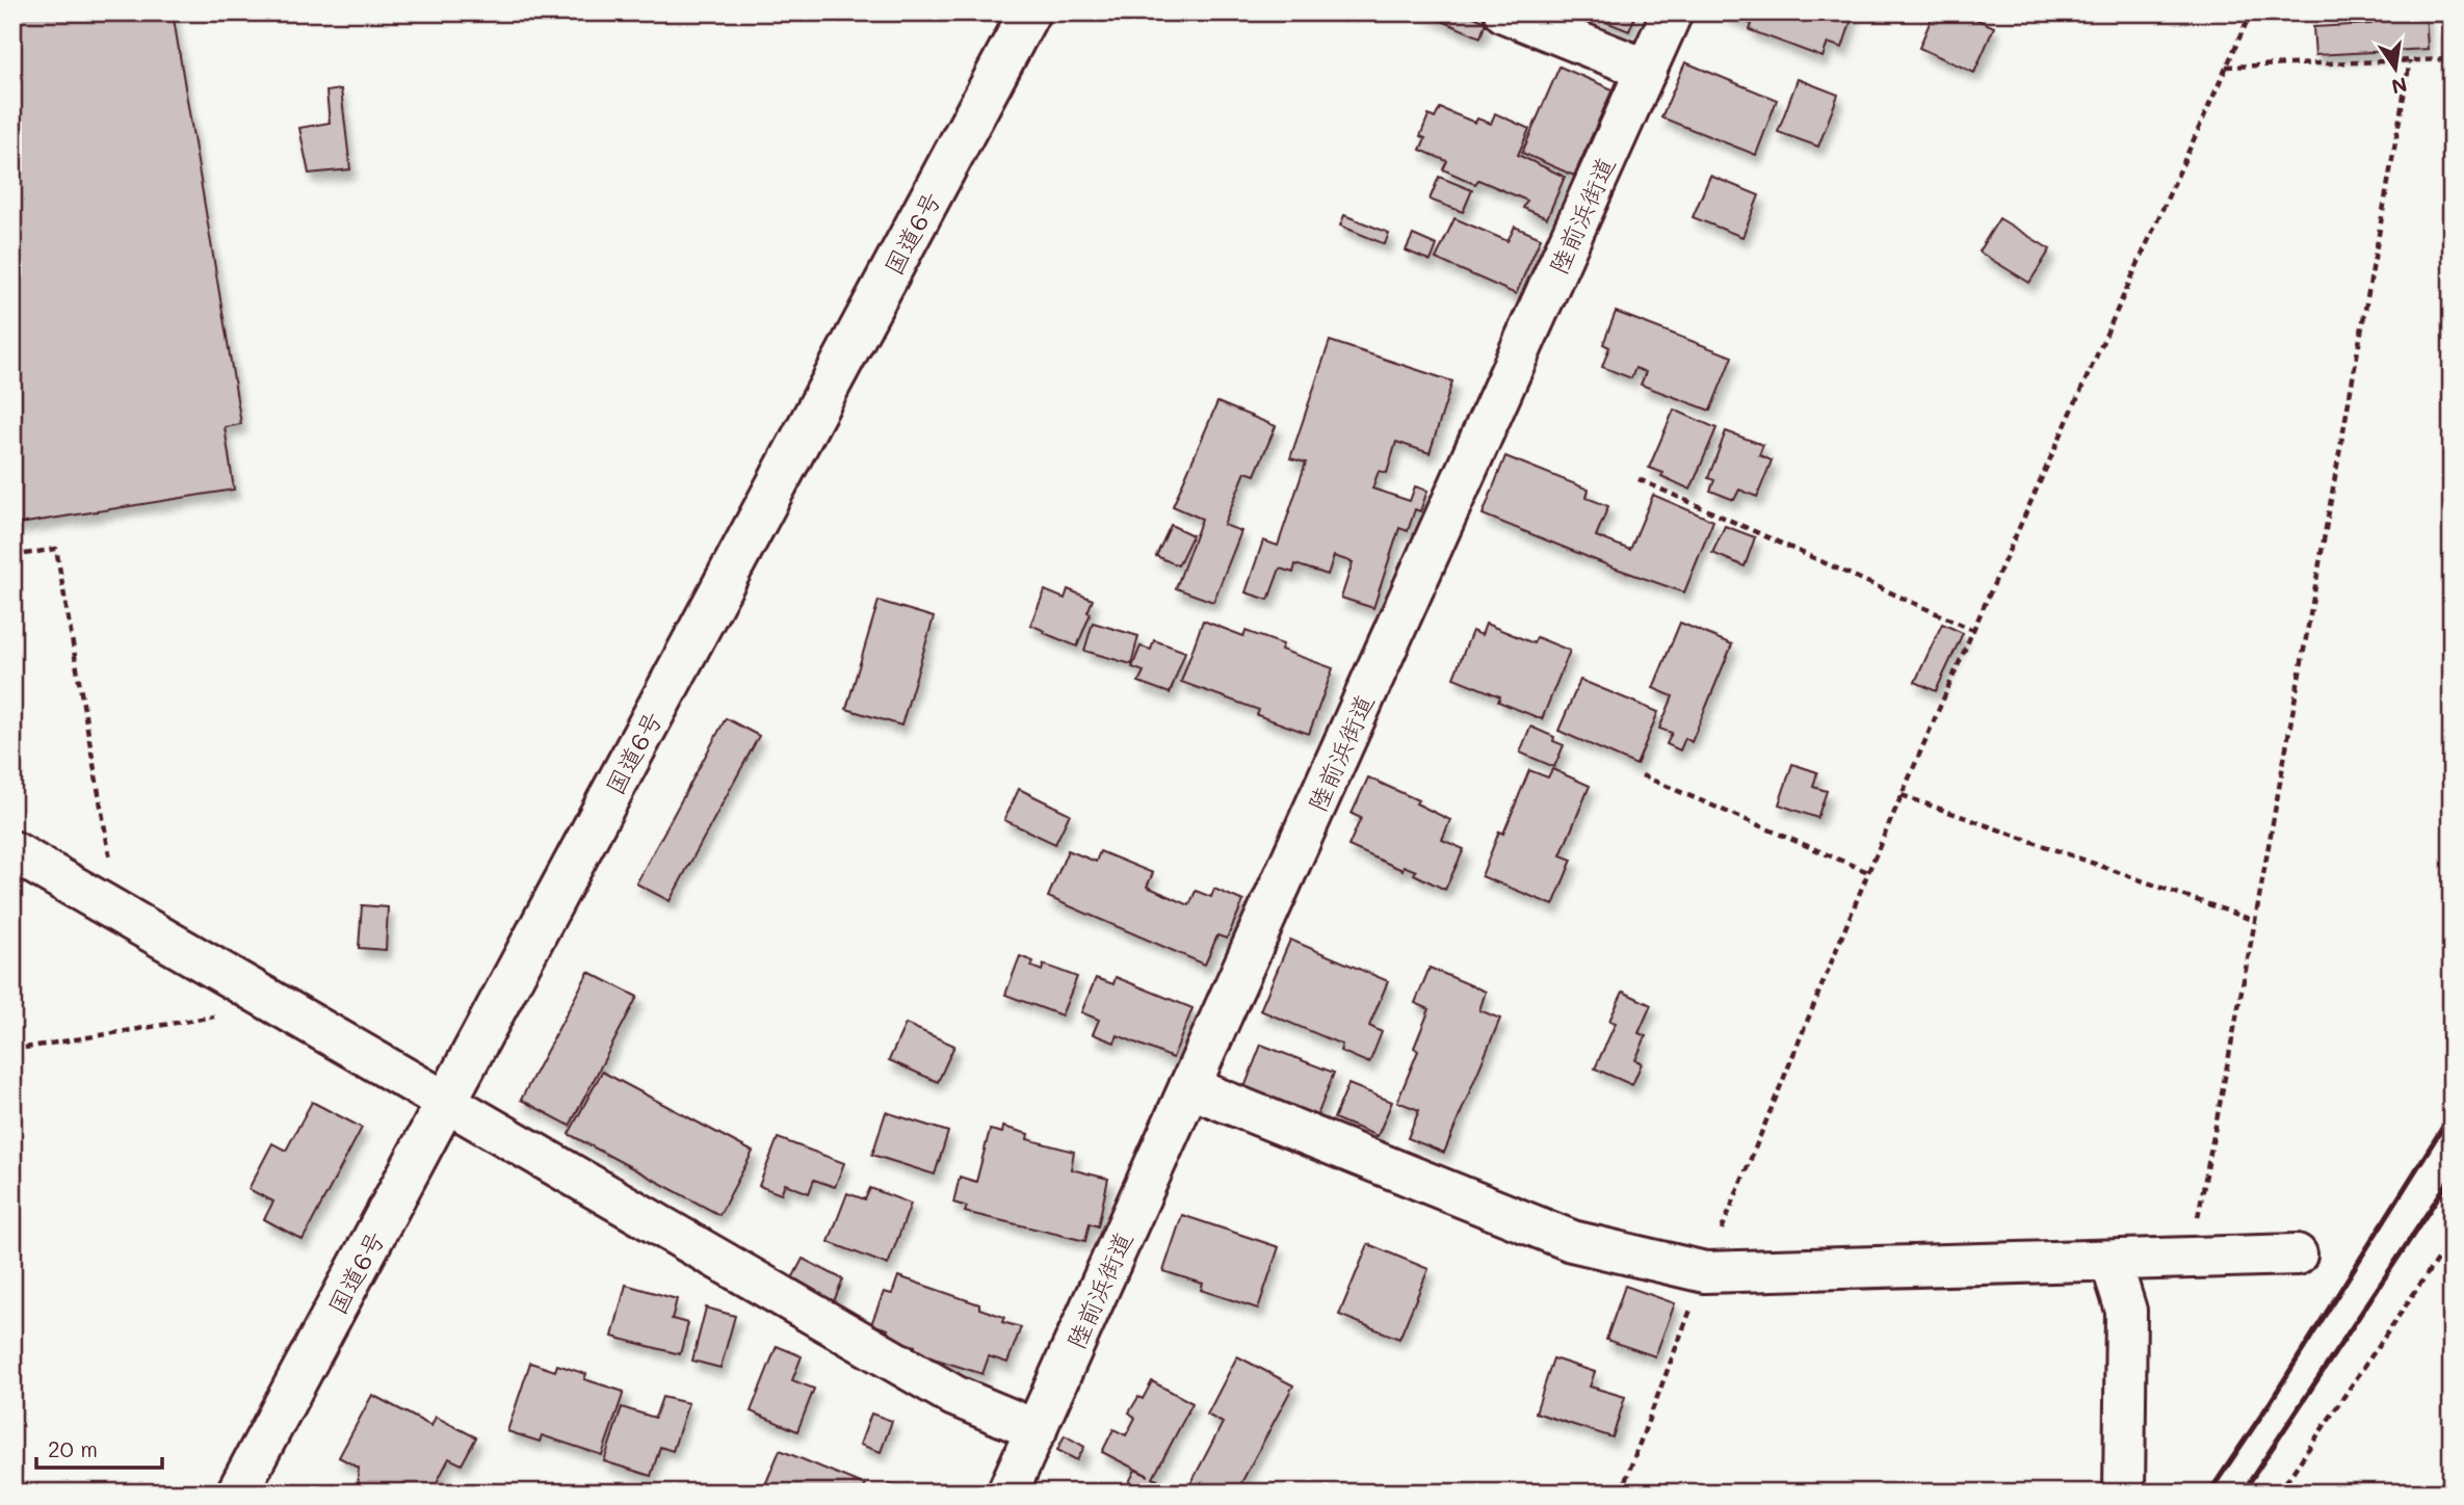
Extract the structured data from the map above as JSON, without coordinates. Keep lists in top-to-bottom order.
{
  "streets": {
    "main road": ["陸前浜街道", "国道6号"]
  },
  "scale_bar": "20 m",
  "north": "bottom"
}
